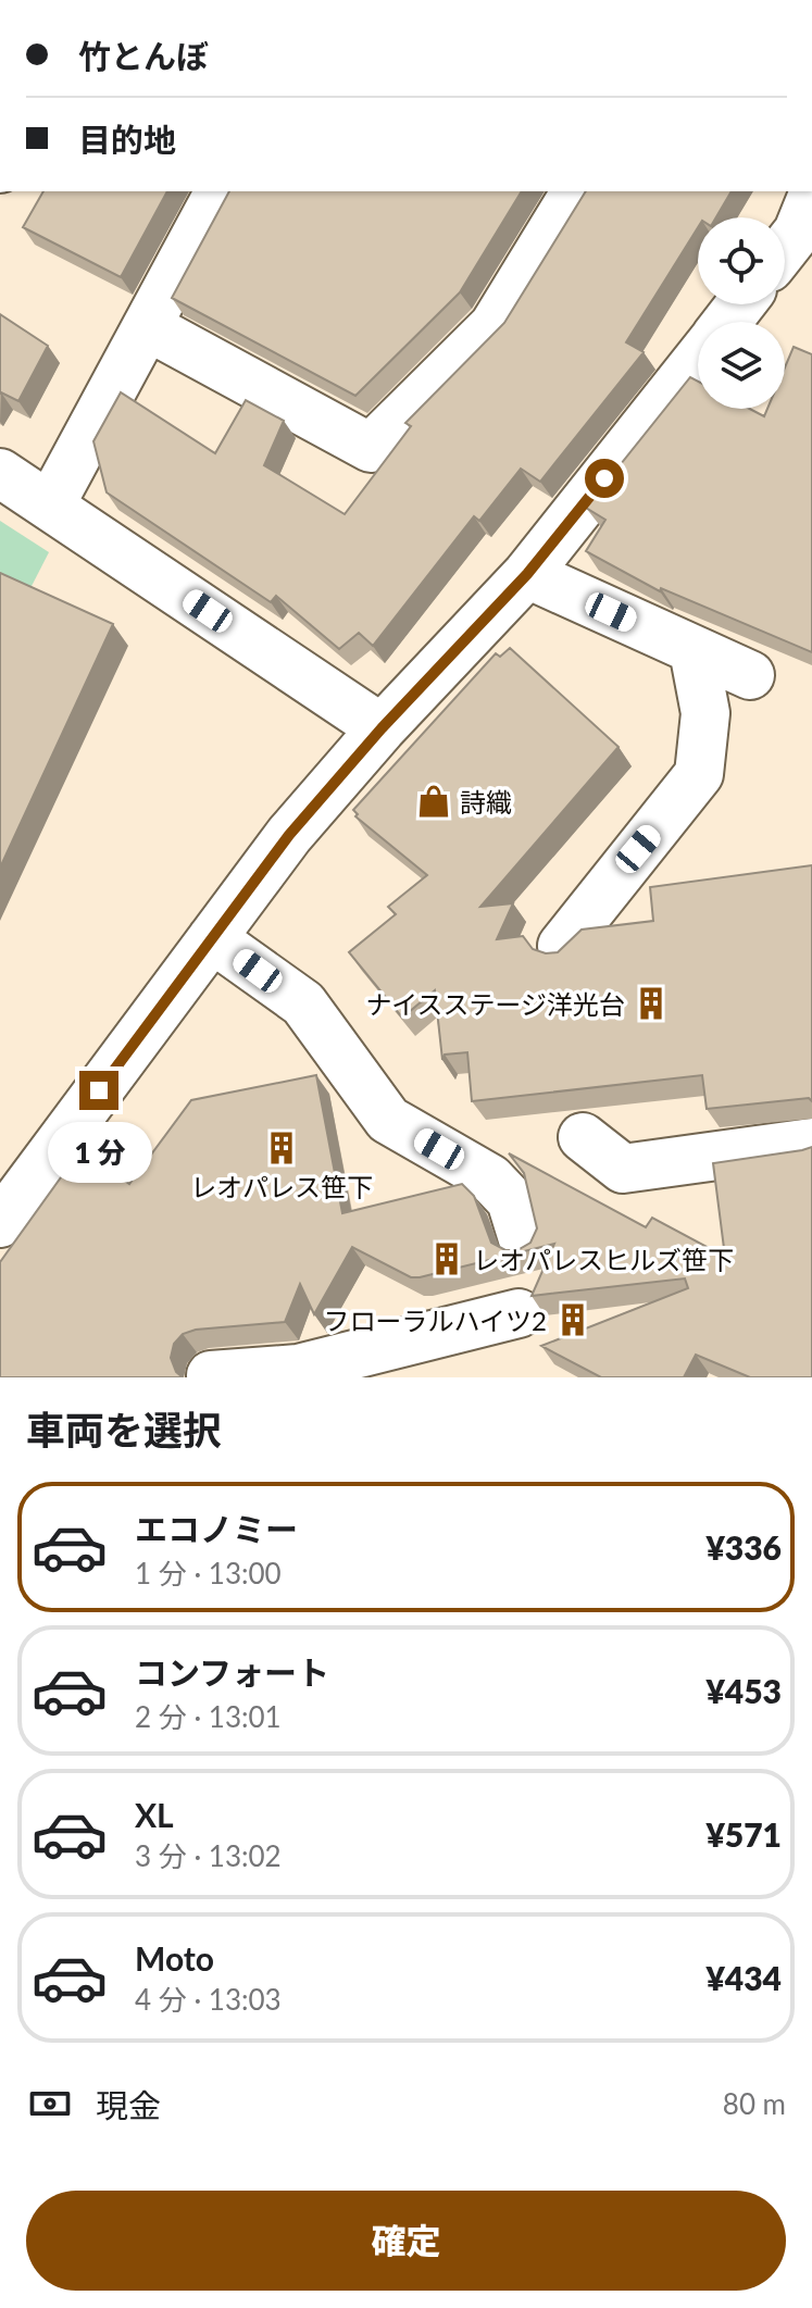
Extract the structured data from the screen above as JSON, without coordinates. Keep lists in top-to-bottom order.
{
  "places": {
    "shop": ["詩織"],
    "building": [
      "ナイスステージ洋光台",
      "レオパレス笹下",
      "レオパレスヒルズ笹下",
      "フローラルハイツ2"
    ]
  },
  "page": {
    "banner": ["竹とんぼ", "目的地"],
    "bubble": "1 分",
    "heading": "車両を選択",
    "list": [
      {
        "name": "エコノミー",
        "note": "1 分 · 13:00",
        "value": "¥336"
      },
      {
        "name": "コンフォート",
        "note": "2 分 · 13:01",
        "value": "¥453"
      },
      {
        "name": "XL",
        "note": "3 分 · 13:02",
        "value": "¥571"
      },
      {
        "name": "Moto",
        "note": "4 分 · 13:03",
        "value": "¥434"
      }
    ],
    "pay": ["現金", "80 m"],
    "buttons": "確定"
  }
}
